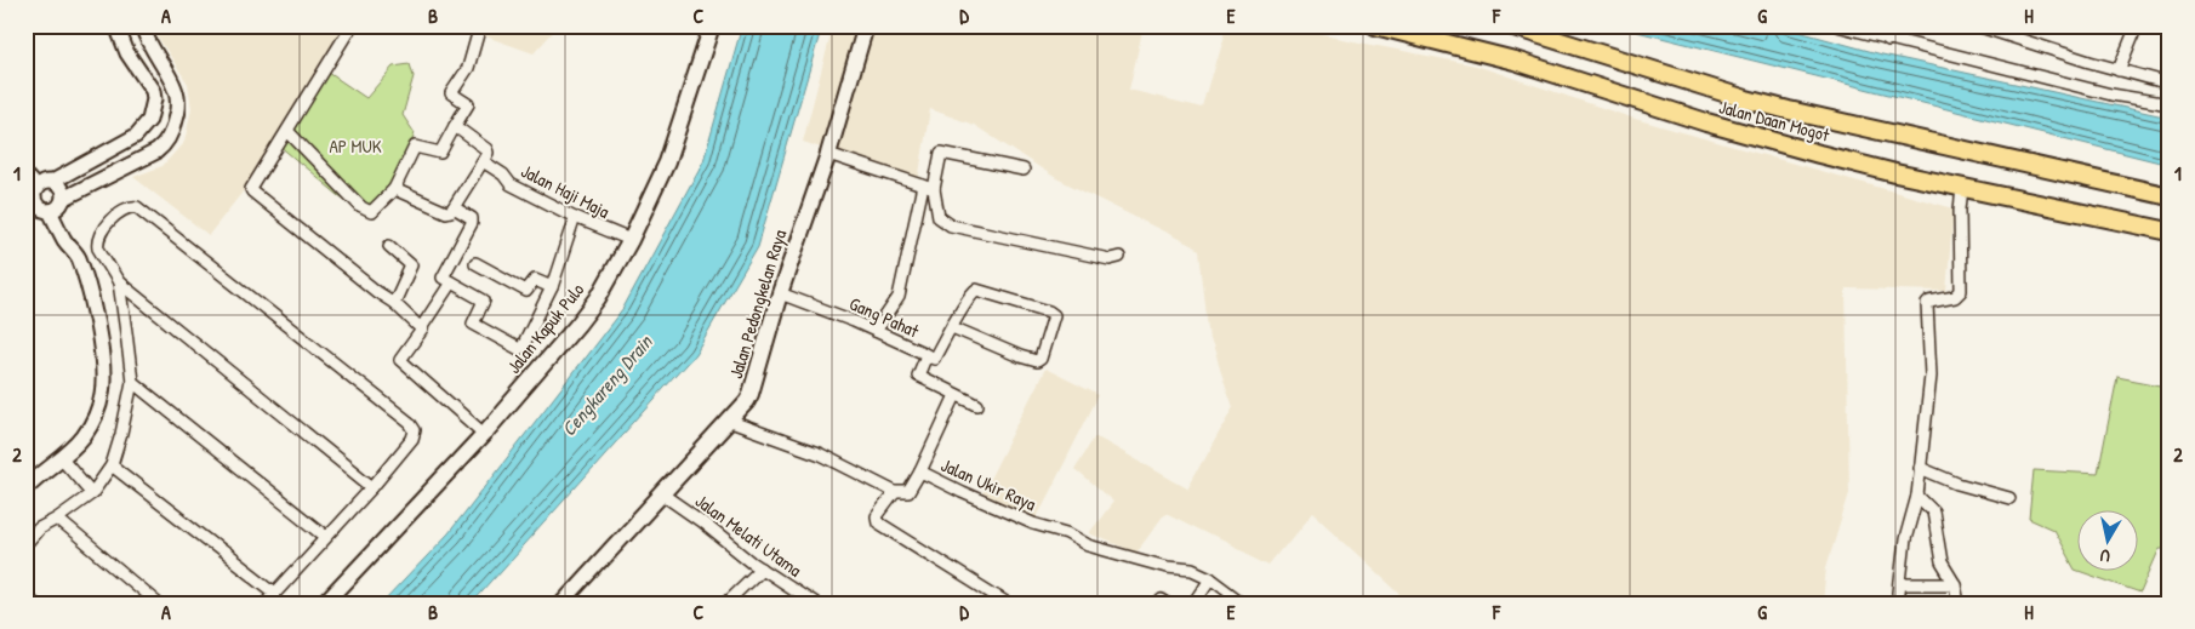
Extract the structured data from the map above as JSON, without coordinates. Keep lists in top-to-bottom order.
{
  "streets": {
    "highway": ["Jalan Daan Mogot"],
    "main road": ["Jalan Pedongkelan Raya", "Jalan Kapuk Pulo"],
    "street": [
      "Jalan Haji Maja",
      "Gang Pahat",
      "Jalan Ukir Raya",
      "Jalan Melati Utama"
    ]
  },
  "crossings": [
    ["Jalan Haji Maja", "Jalan Kapuk Pulo"],
    ["Jalan Pedongkelan Raya", "Gang Pahat"],
    ["Jalan Pedongkelan Raya", "Jalan Melati Utama"]
  ],
  "water": ["Cengkareng Drain"],
  "parks": ["AP MUK"],
  "north": "bottom",
  "grid": {
    "columns": [
      "A",
      "B",
      "C",
      "D",
      "E",
      "F",
      "G",
      "H"
    ],
    "rows": ["1", "2"]
  }
}
